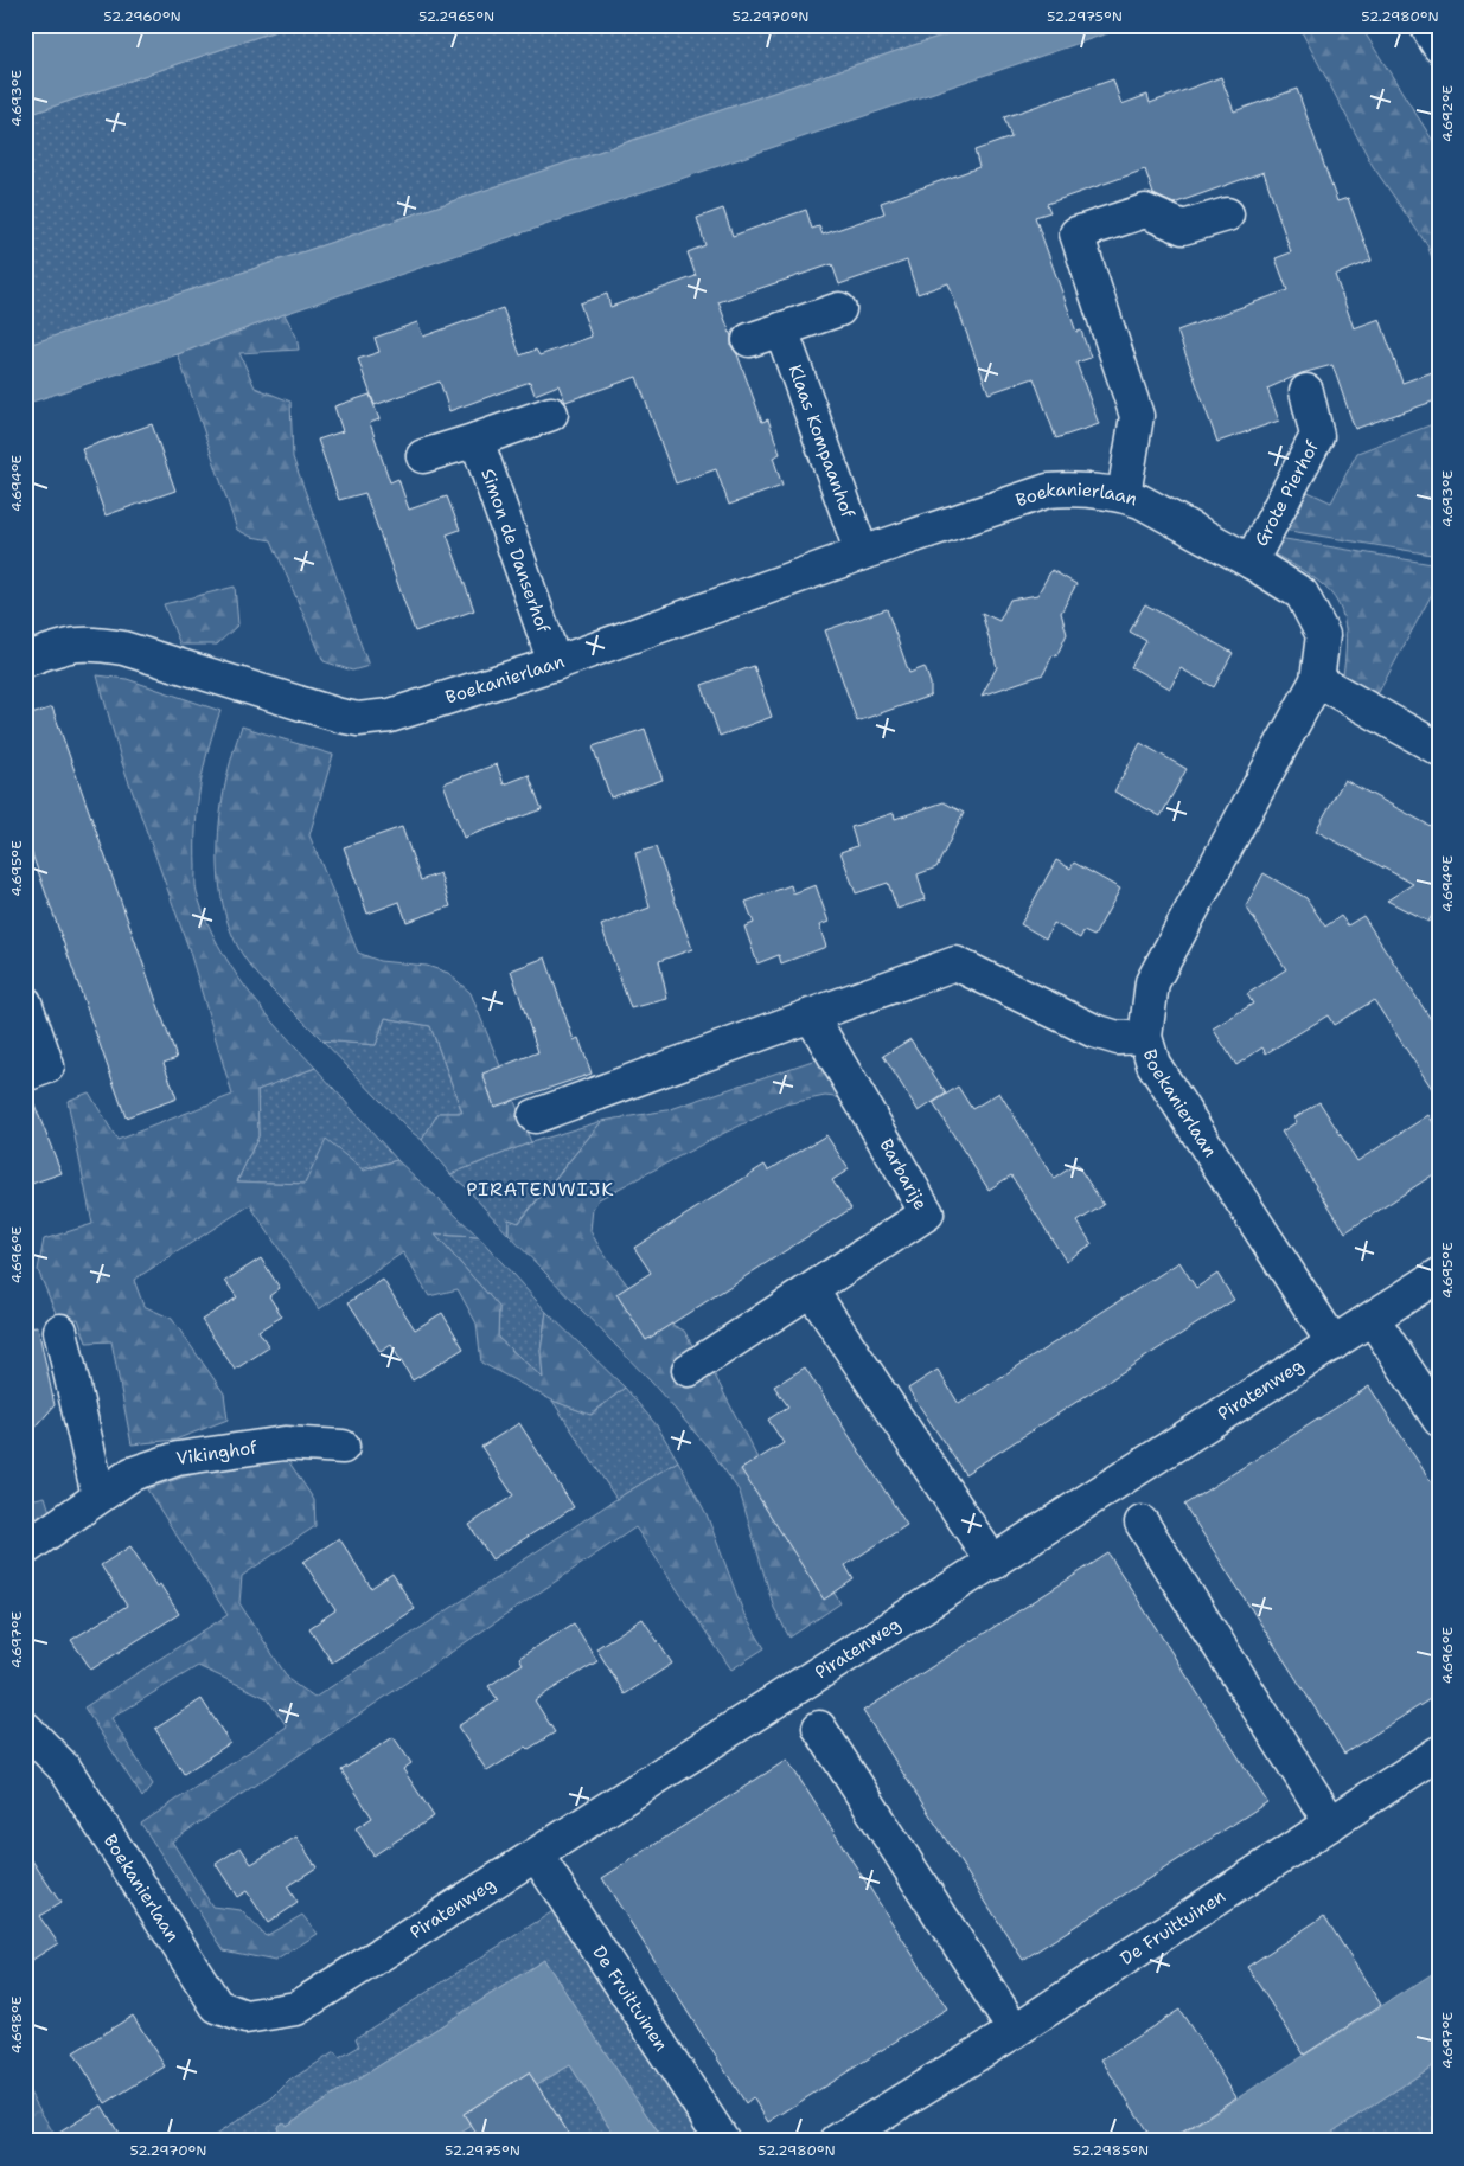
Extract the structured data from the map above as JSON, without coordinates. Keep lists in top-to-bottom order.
{
  "streets": {
    "street": [
      "Klaas Kompaanhof",
      "Grote Pierhof",
      "Boekanierlaan",
      "Simon de Danserhof",
      "Barbarije",
      "Piratenweg",
      "Vikinghof",
      "De Fruittuinen"
    ]
  },
  "crossings": [
    ["Klaas Kompaanhof", "Boekanierlaan"],
    ["Grote Pierhof", "Boekanierlaan"],
    ["Boekanierlaan", "Simon de Danserhof"],
    ["Boekanierlaan", "Piratenweg"],
    ["Piratenweg", "De Fruittuinen"]
  ],
  "districts": ["PIRATENWIJK"],
  "coordinates": [
    "52.2960°N",
    "52.2965°N",
    "52.2970°N",
    "52.2975°N",
    "52.2980°N",
    "4.693°E",
    "4.692°E",
    "4.694°E",
    "4.695°E",
    "4.696°E",
    "4.697°E",
    "4.698°E",
    "52.2985°N"
  ]
}
